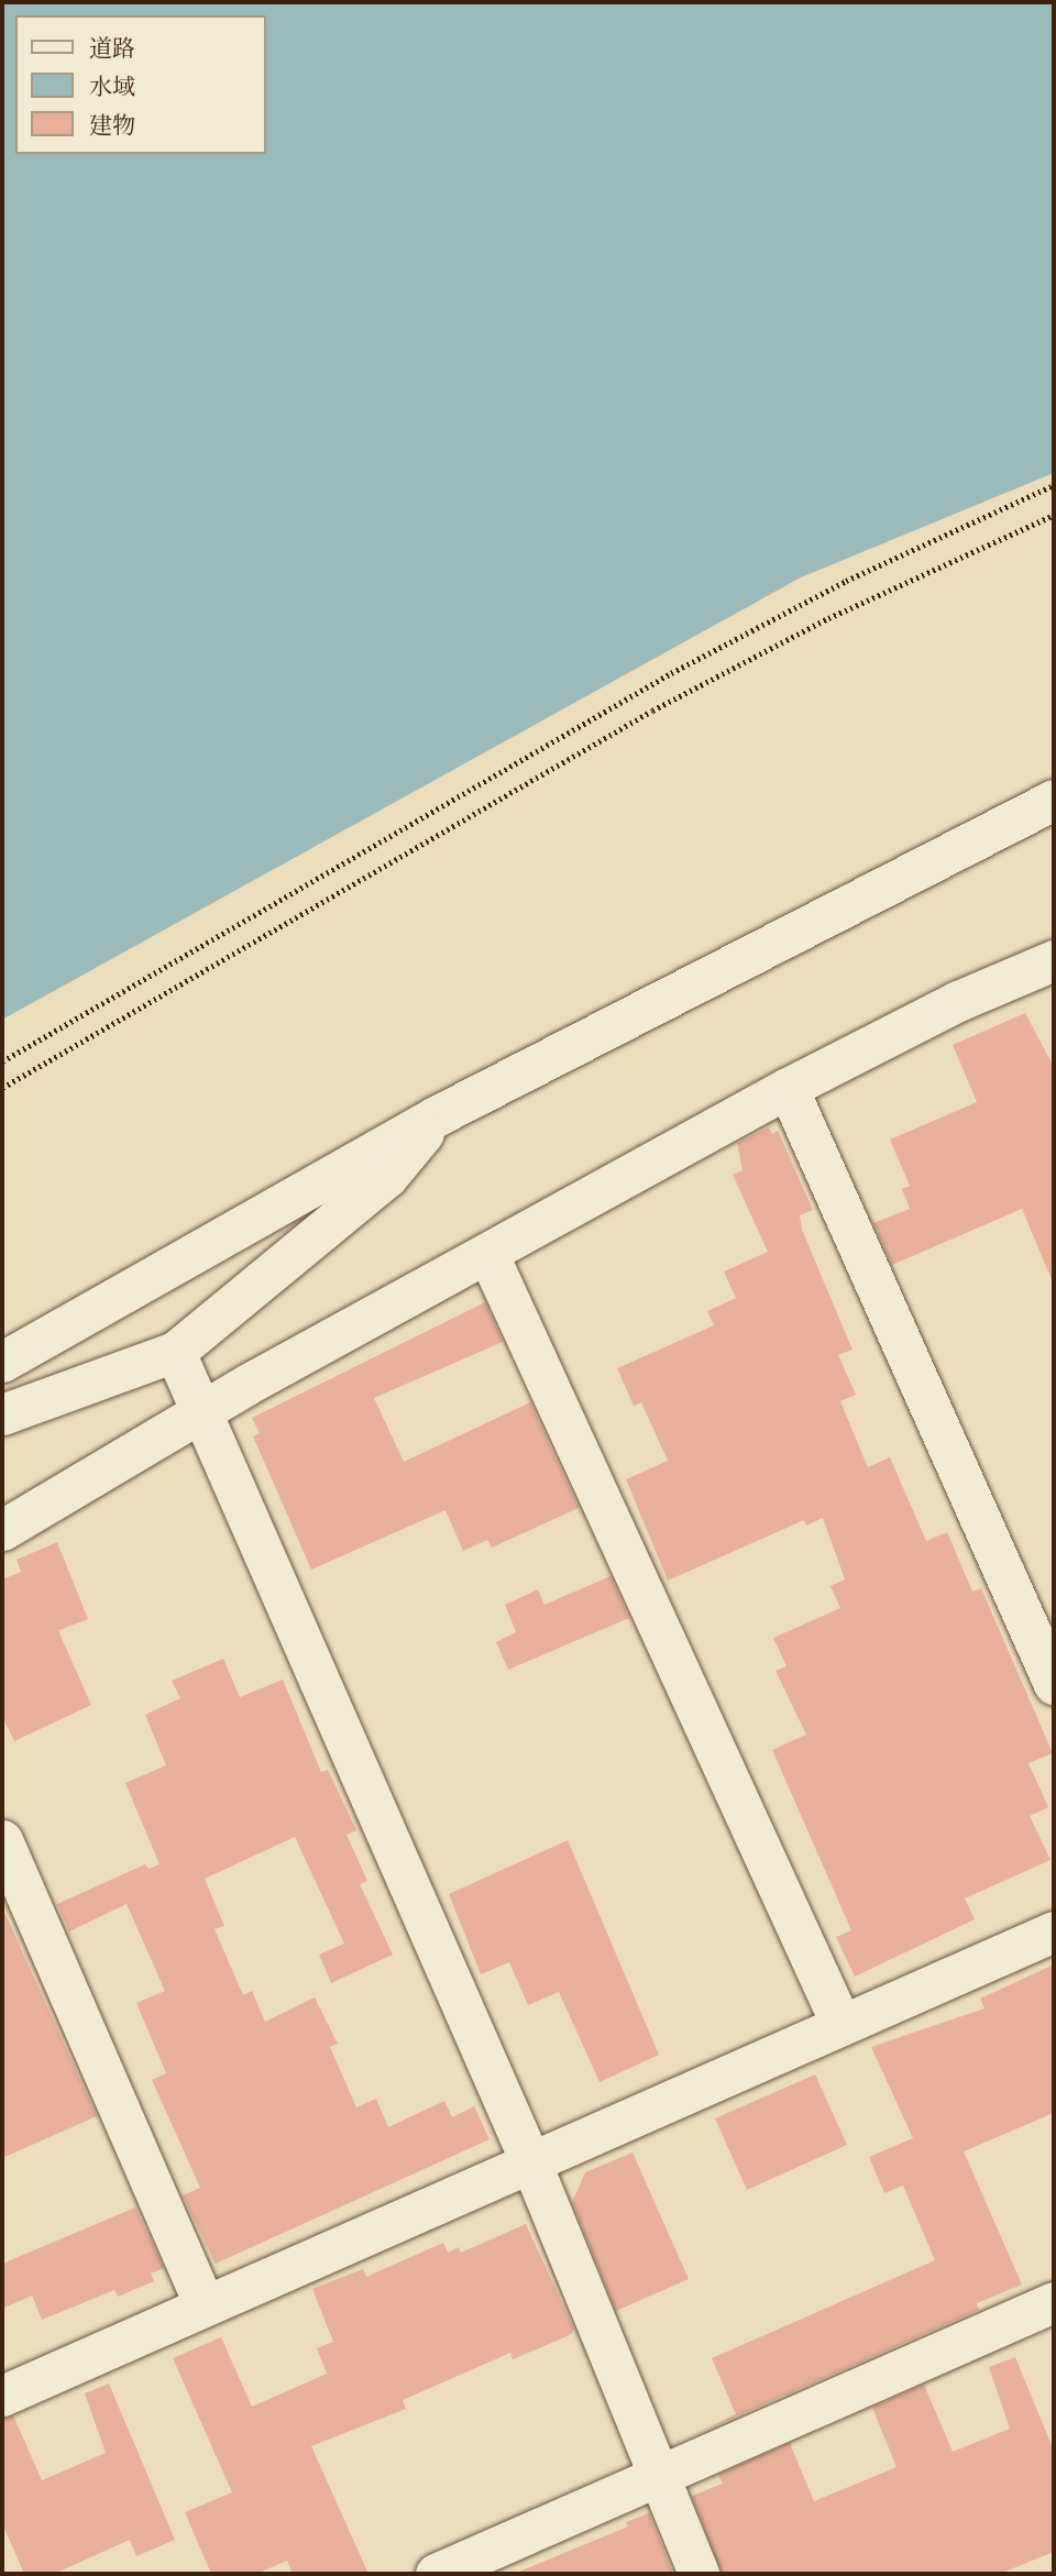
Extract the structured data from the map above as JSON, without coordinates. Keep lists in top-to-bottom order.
{
  "legend": ["道路", "水域", "建物"]
}
